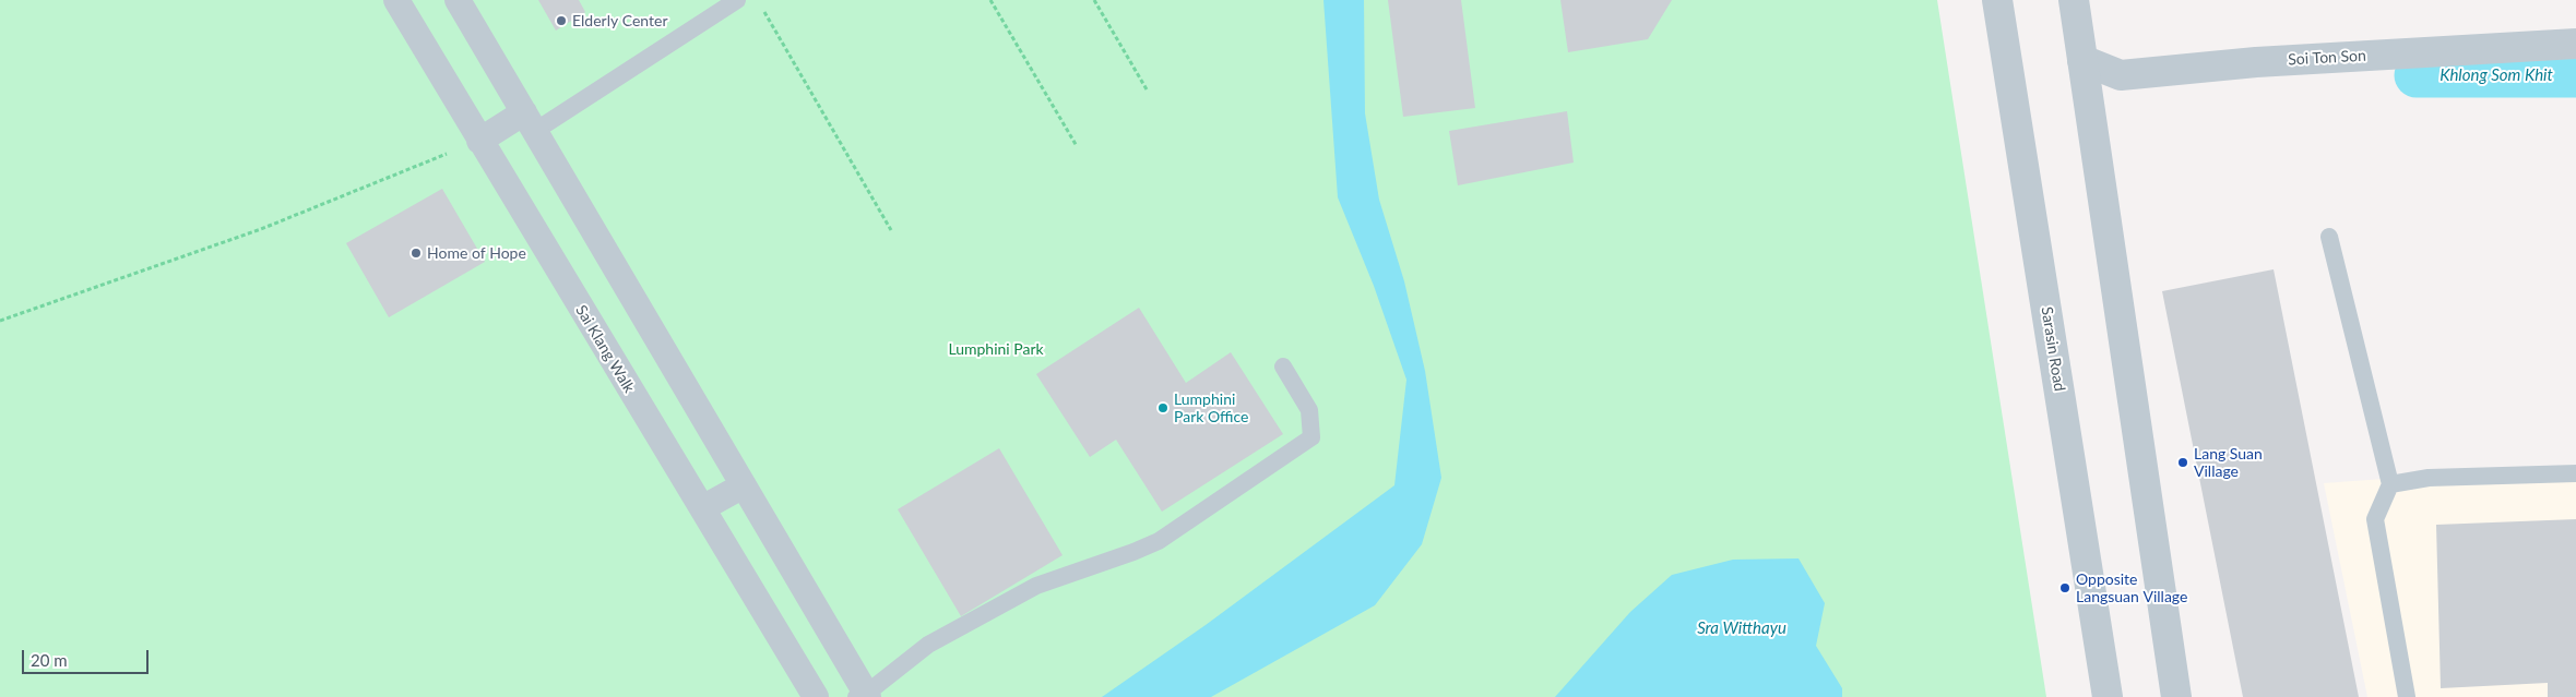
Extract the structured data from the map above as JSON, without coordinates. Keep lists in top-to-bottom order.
{
  "streets": {
    "street": ["Soi Ton Son", "Sai Klang Walk", "Sarasin Road"]
  },
  "water": ["Khlong Som Khit", "Sra Witthayu"],
  "parks": ["Lumphini Park"],
  "places": [
    "Elderly Center",
    "Home of Hope",
    "Lumphini Park Office",
    "Lang Suan Village",
    "Opposite Langsuan Village"
  ],
  "scale_bar": "20 m"
}
